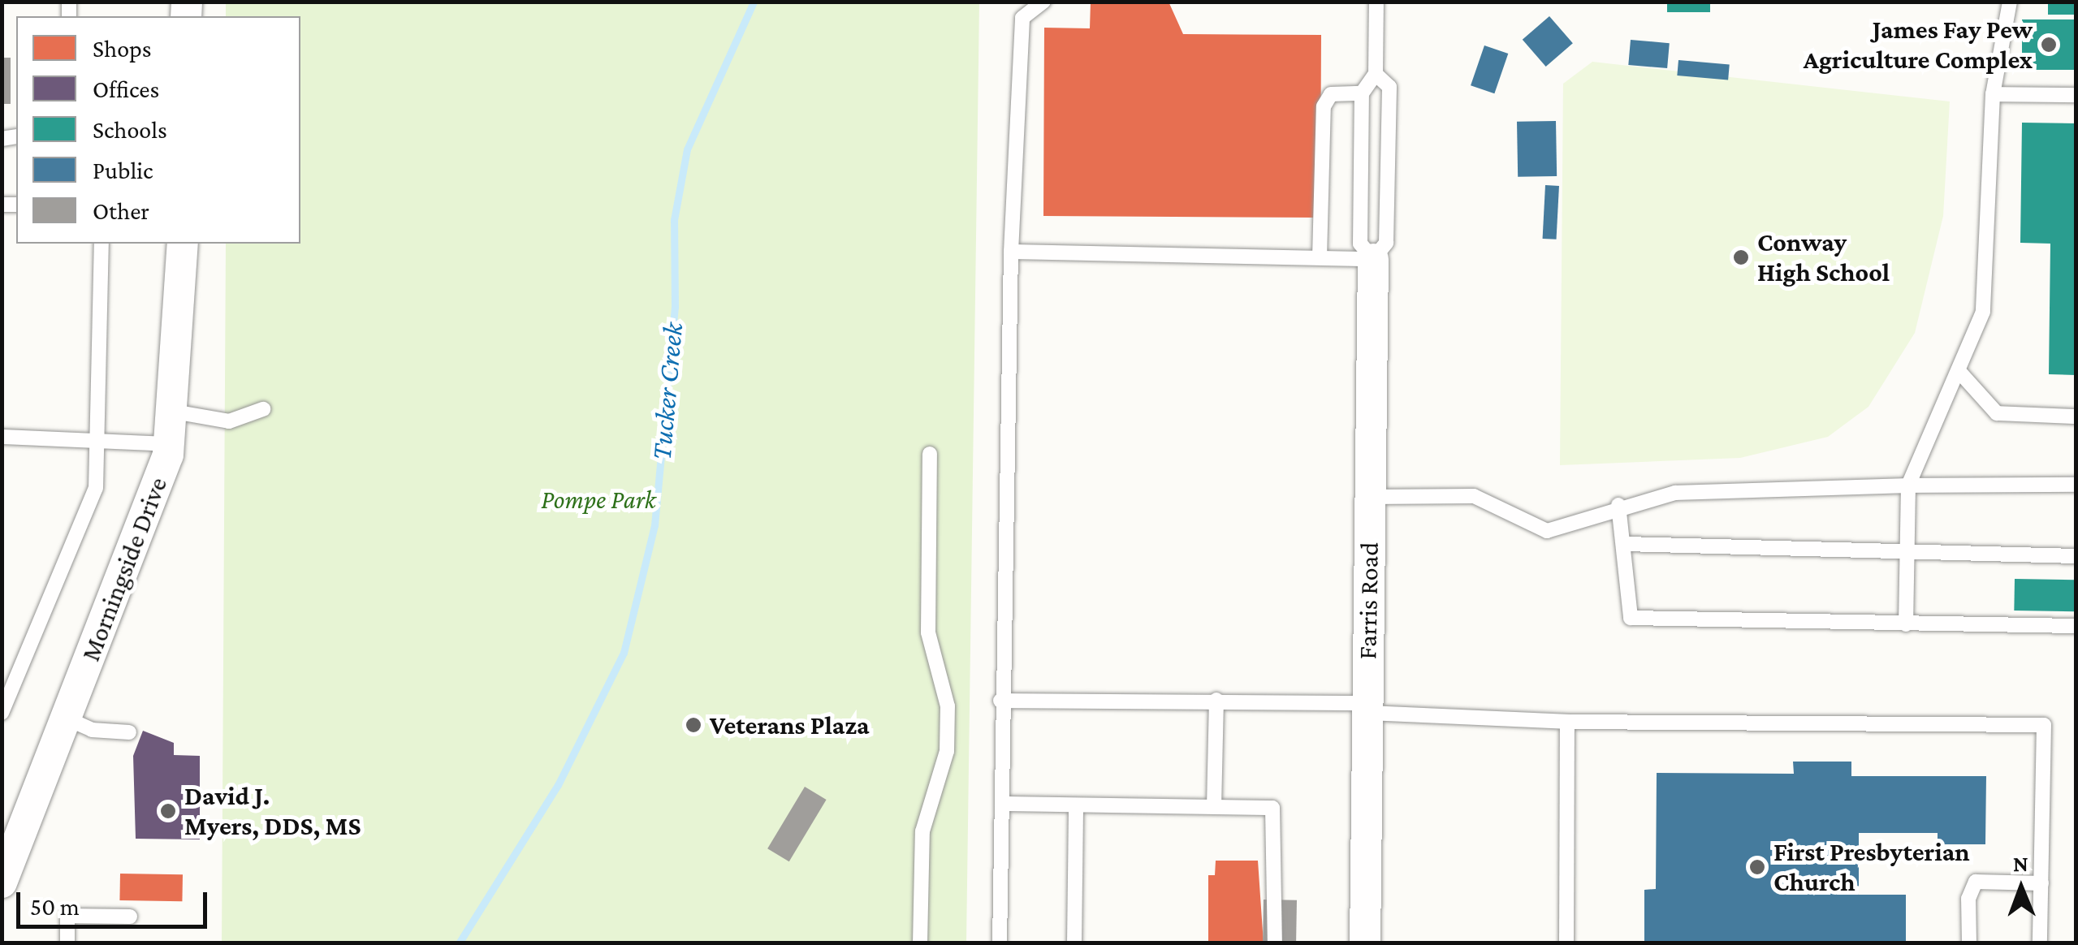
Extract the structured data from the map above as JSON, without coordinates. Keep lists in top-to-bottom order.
{
  "streets": {
    "street": ["Morningside Drive", "Farris Road"]
  },
  "water": ["Tucker Creek"],
  "parks": ["Pompe Park"],
  "places": [
    "James Fay Pew Agriculture Complex",
    "Conway High School",
    "Veterans Plaza",
    "David J. Myers, DDS, MS",
    "First Presbyterian Church"
  ],
  "legend": [
    "Shops",
    "Offices",
    "Schools",
    "Public",
    "Other"
  ],
  "scale_bar": "50 m",
  "north": "top"
}
